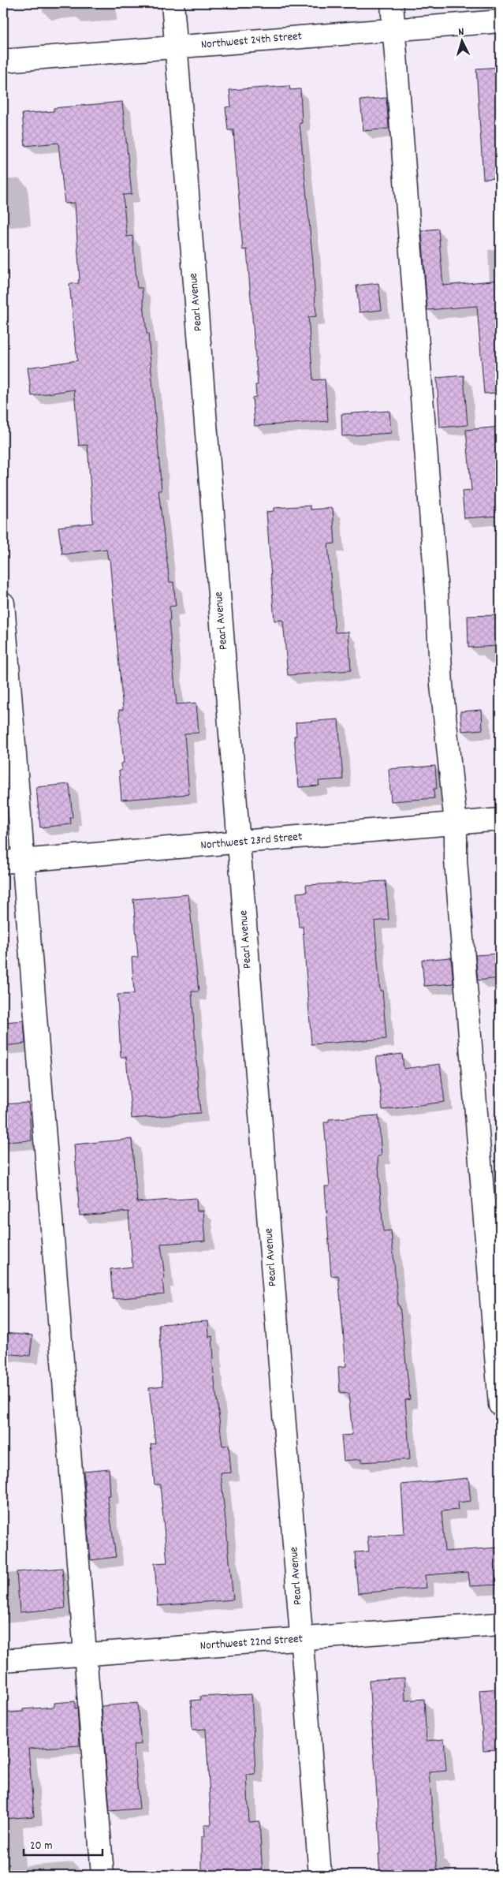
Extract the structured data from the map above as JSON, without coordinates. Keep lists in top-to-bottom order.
{
  "streets": {
    "street": [
      "Northwest 24th Street",
      "Pearl Avenue",
      "Northwest 23rd Street",
      "Northwest 22nd Street"
    ]
  },
  "crossings": [
    ["Northwest 24th Street", "Pearl Avenue"],
    ["Pearl Avenue", "Northwest 23rd Street"],
    ["Pearl Avenue", "Northwest 22nd Street"]
  ],
  "scale_bar": "20 m",
  "north": "top"
}
